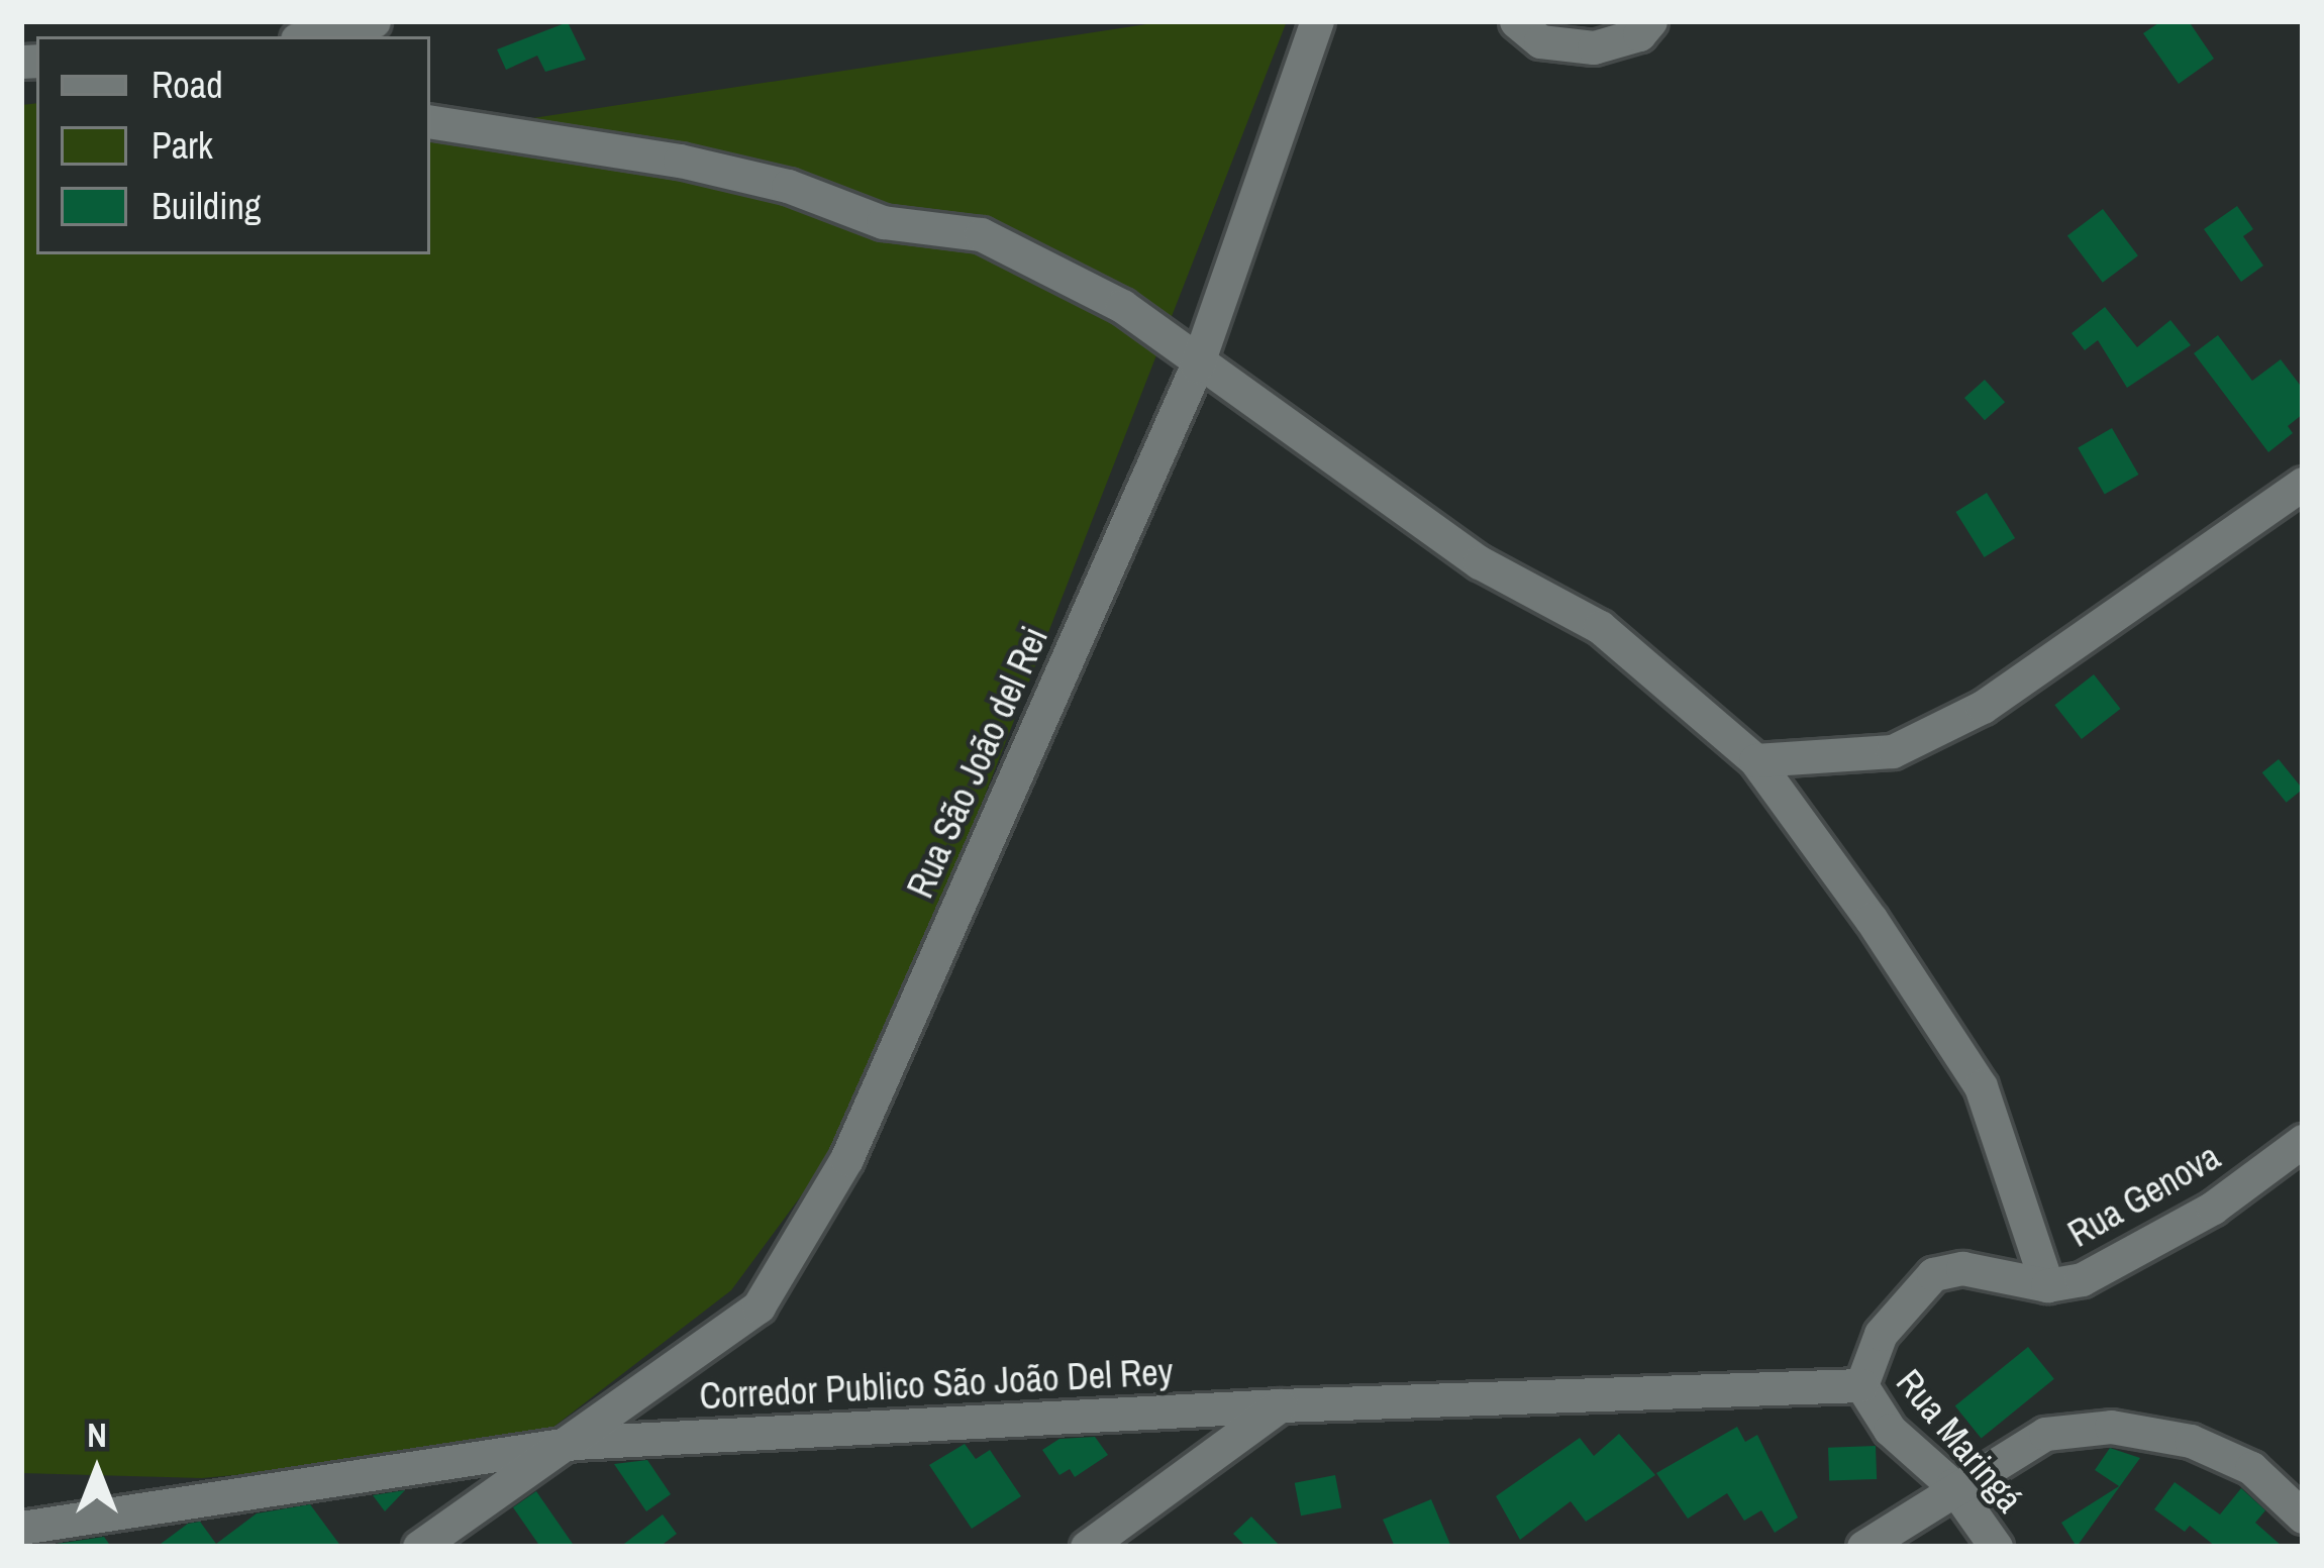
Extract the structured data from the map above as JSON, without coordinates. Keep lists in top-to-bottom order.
{
  "streets": {
    "street": [
      "Rua São João del Rei",
      "Rua Genova",
      "Corredor Publico São João Del Rey",
      "Rua Maringá"
    ]
  },
  "crossings": [
    ["Rua São João del Rei", "Corredor Publico São João Del Rey"],
    ["Rua Genova", "Corredor Publico São João Del Rey"],
    ["Rua Genova", "Rua Maringá"],
    ["Corredor Publico São João Del Rey", "Rua Maringá"]
  ],
  "legend": ["Road", "Park", "Building"],
  "north": "top"
}
